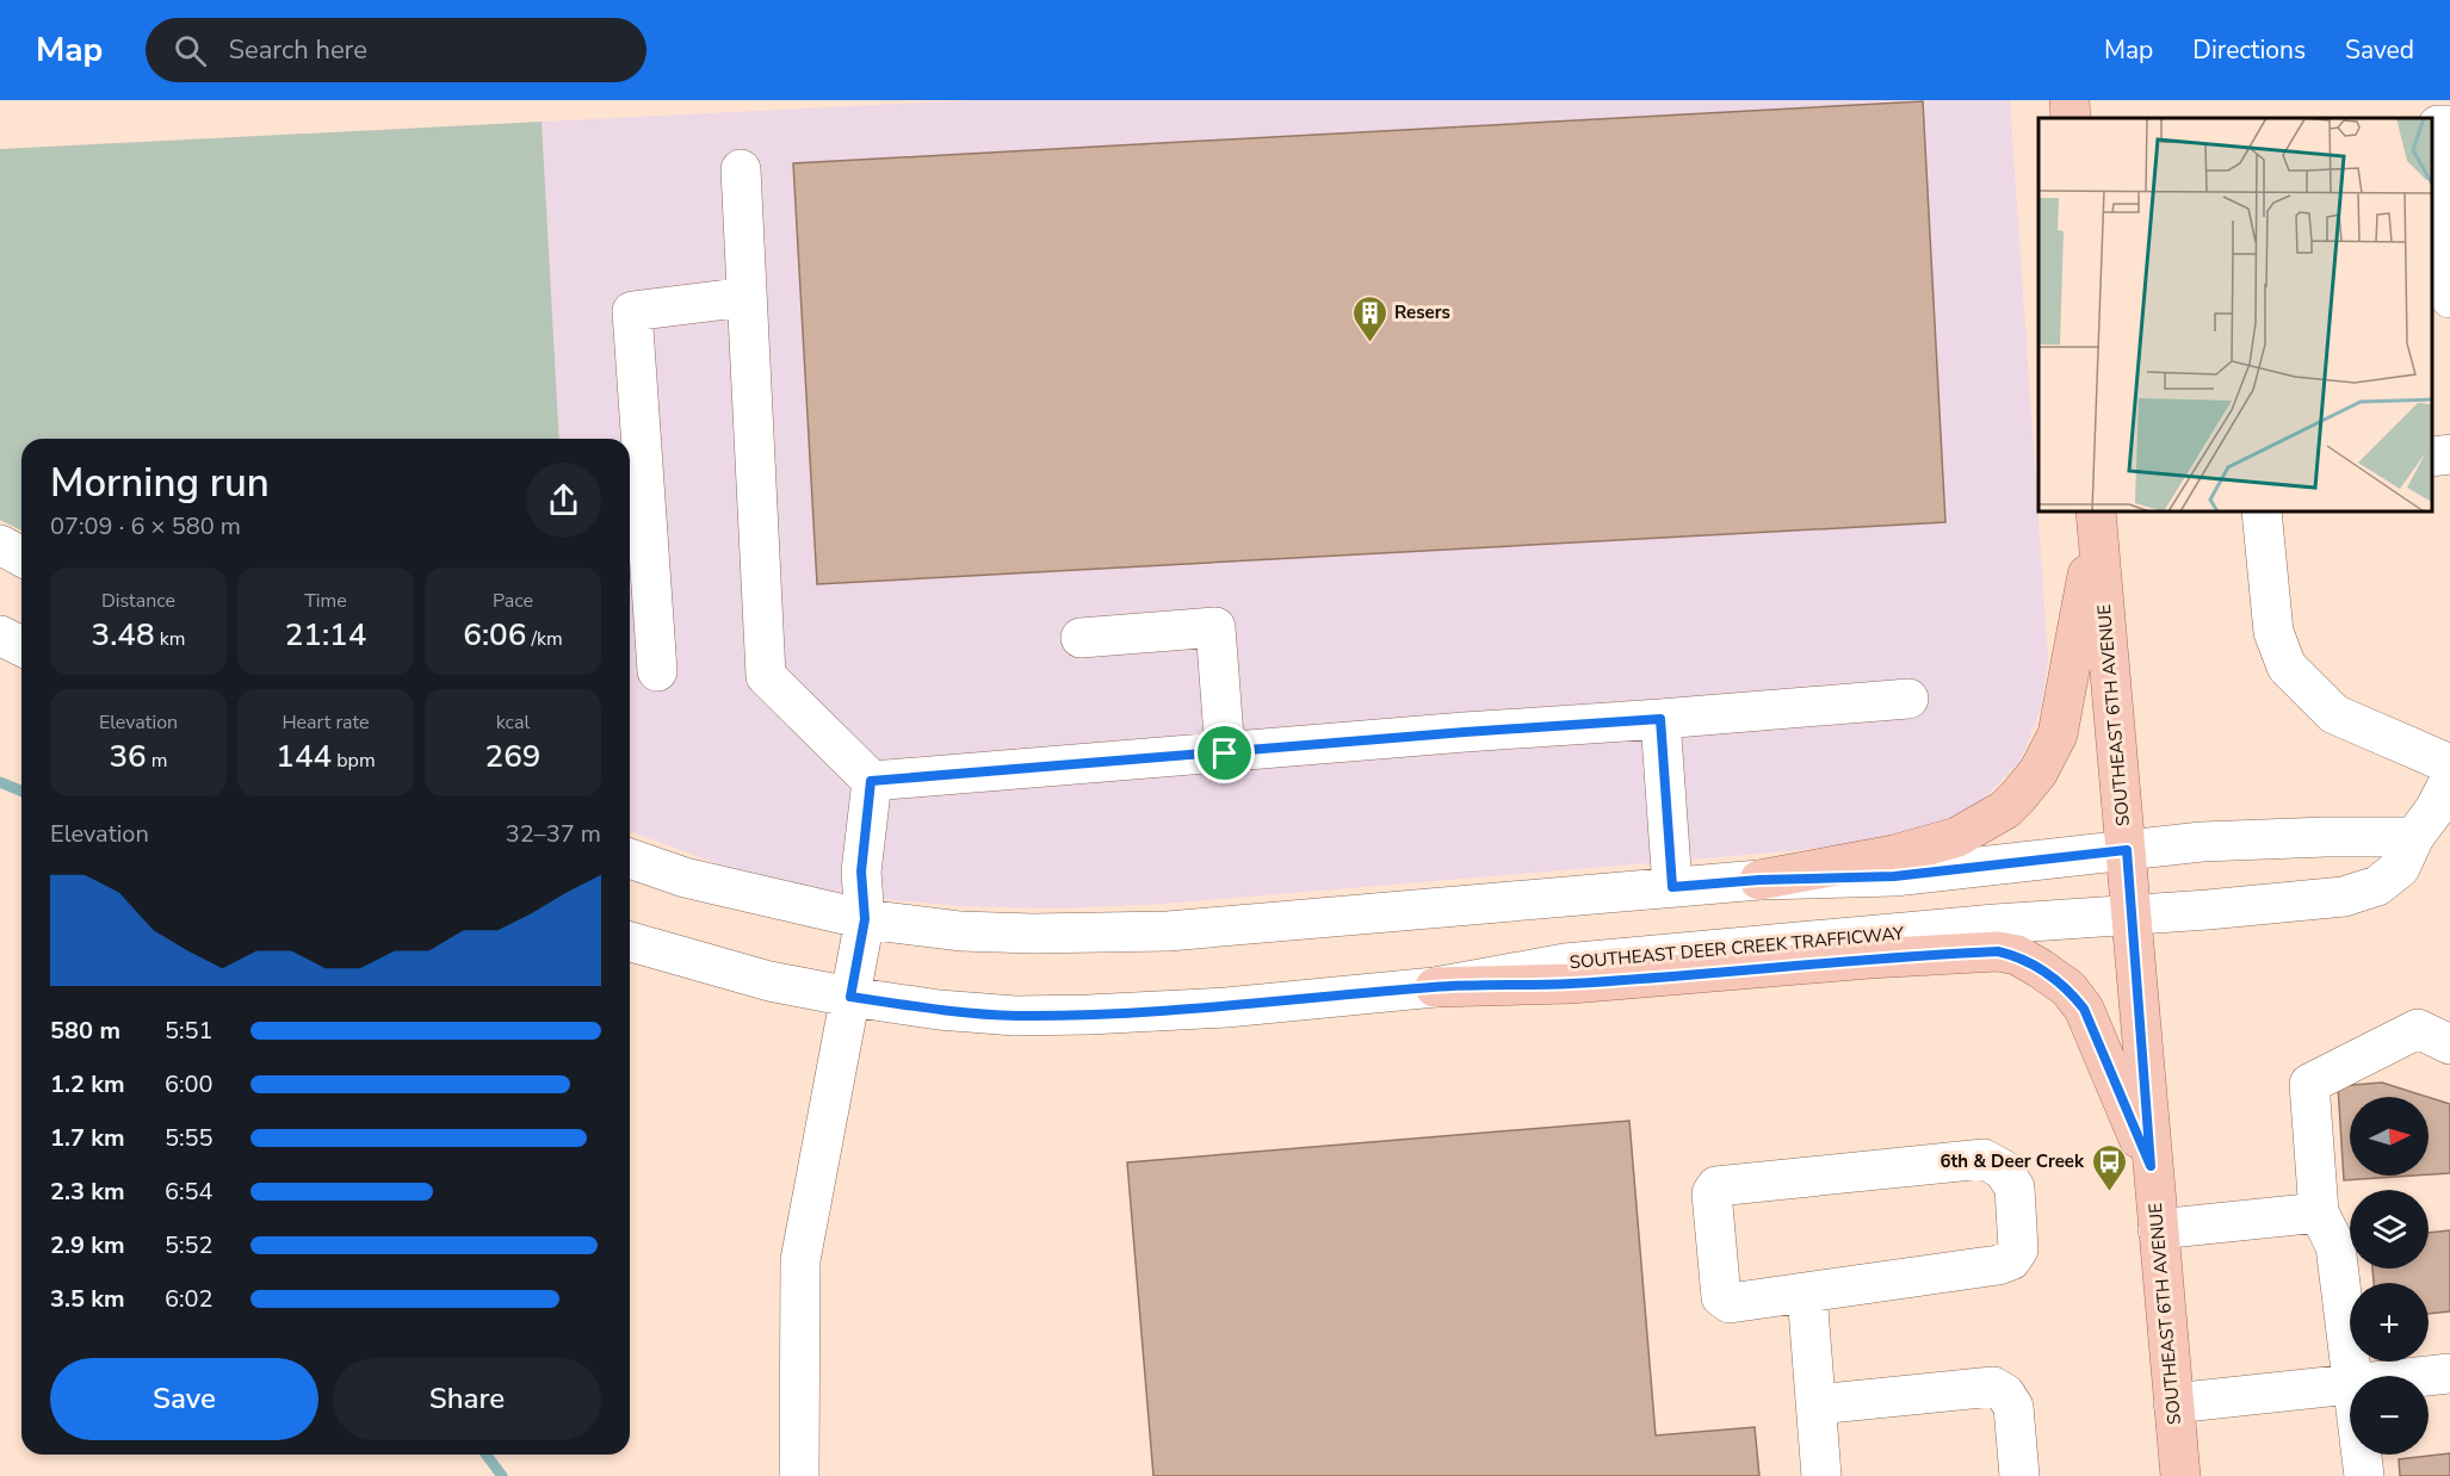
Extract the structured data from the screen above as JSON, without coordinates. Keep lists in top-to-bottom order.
{
  "streets": {
    "main road": ["SOUTHEAST 6TH AVENUE"],
    "street": ["SOUTHEAST DEER CREEK TRAFFICWAY"]
  },
  "crossings": [
    ["SOUTHEAST 6TH AVENUE", "SOUTHEAST DEER CREEK TRAFFICWAY"]
  ],
  "places": {
    "building": ["Resers"],
    "bus stop": ["6th & Deer Creek"]
  },
  "north": "right",
  "page": {
    "header": "Map",
    "search": "Search here",
    "nav": ["Map", "Directions", "Saved"],
    "heading": ["Morning run", "07:09 · 6 × 580 m"],
    "stats": [
      ["Distance", "3.48 km"],
      ["Time", "21:14"],
      ["Pace", "6:06 /km"],
      ["Elevation", "36 m"],
      ["Heart rate", "144 bpm"],
      ["kcal", "269"]
    ],
    "chart": ["Elevation", "32–37 m"],
    "list": [
      {
        "name": "580 m",
        "note": "5:51"
      },
      {
        "name": "1.2 km",
        "note": "6:00"
      },
      {
        "name": "1.7 km",
        "note": "5:55"
      },
      {
        "name": "2.3 km",
        "note": "6:54"
      },
      {
        "name": "2.9 km",
        "note": "5:52"
      },
      {
        "name": "3.5 km",
        "note": "6:02"
      }
    ],
    "map_buttons": ["+", "−"],
    "buttons": ["Save", "Share"]
  }
}
